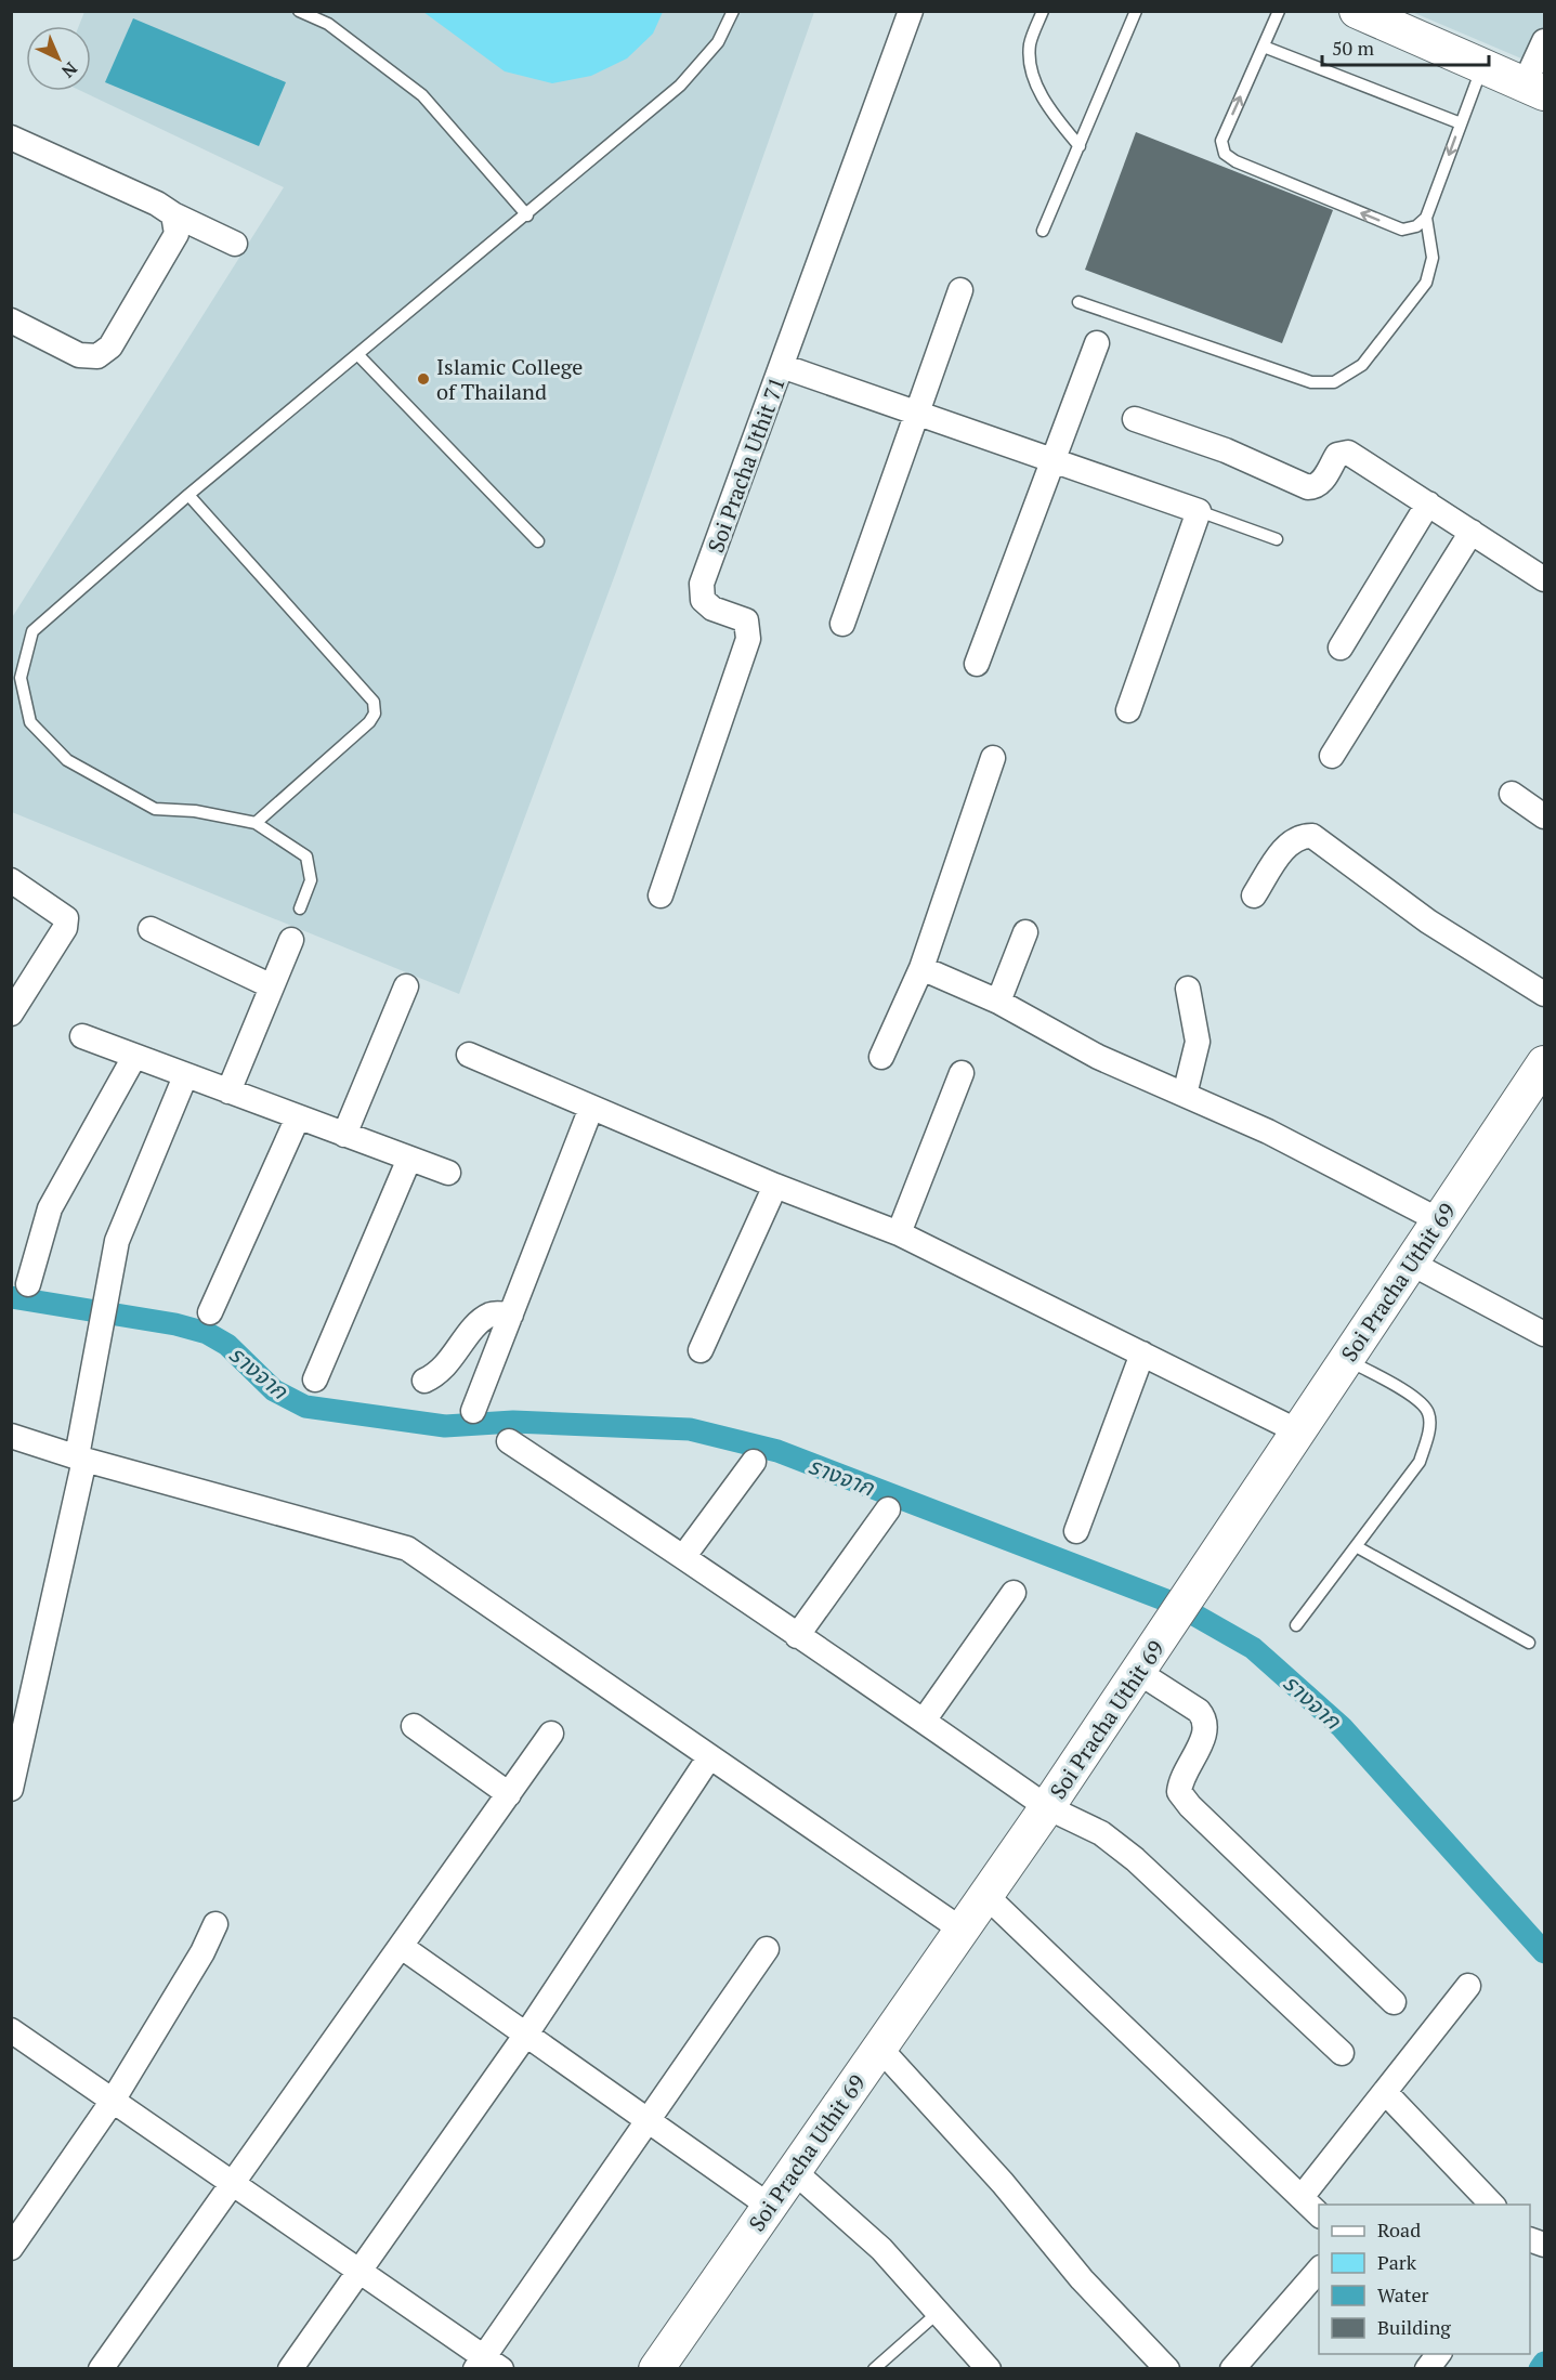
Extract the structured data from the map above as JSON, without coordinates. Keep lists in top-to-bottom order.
{
  "streets": {
    "street": ["Soi Pracha Uthit 71", "Soi Pracha Uthit 69"]
  },
  "water": ["รางจาก"],
  "places": ["Islamic College of Thailand"],
  "legend": [
    "Road",
    "Park",
    "Water",
    "Building"
  ],
  "scale_bar": "50 m",
  "north": "bottom right"
}
